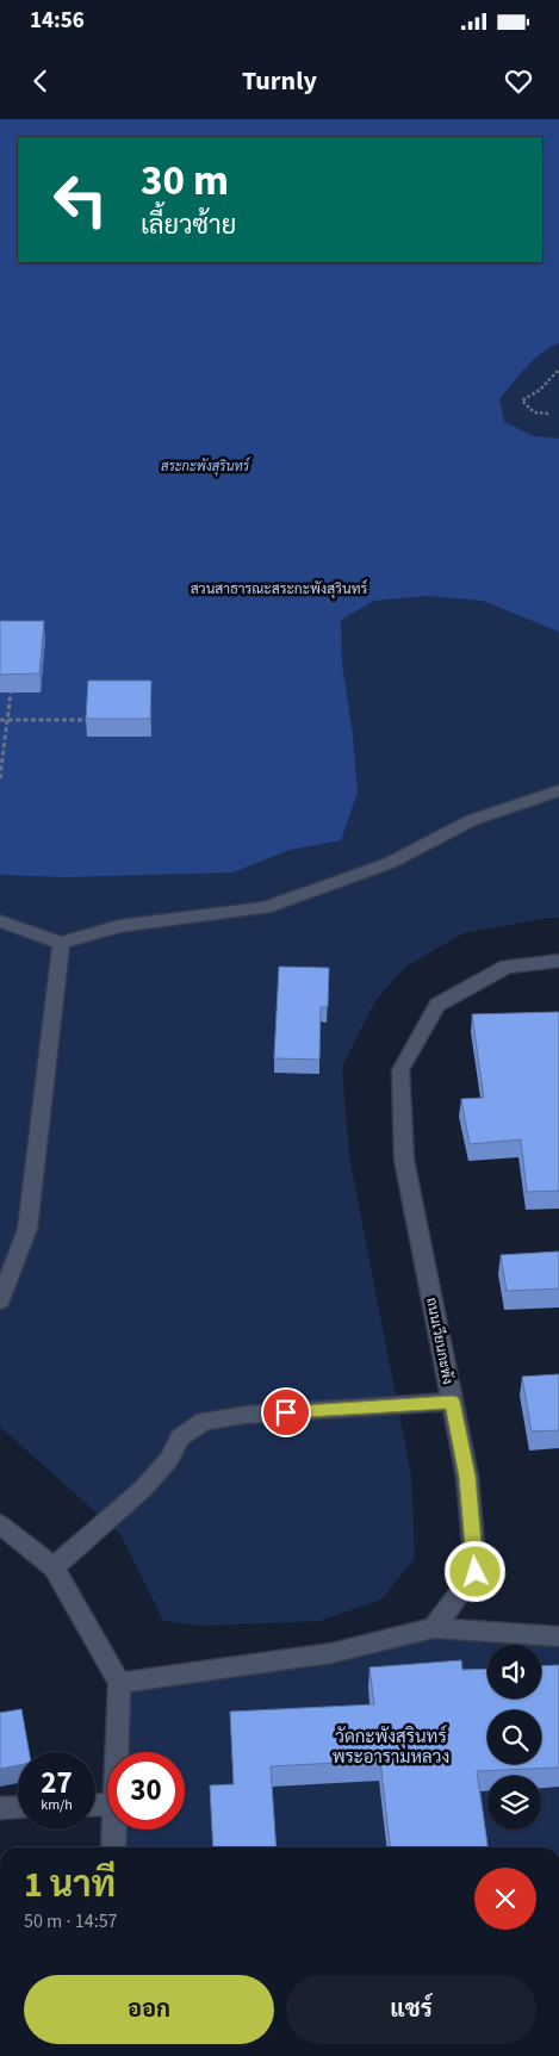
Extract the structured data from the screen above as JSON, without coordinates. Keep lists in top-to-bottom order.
{
  "streets": {
    "street": ["ถนนเวียนกะพัง"]
  },
  "water": ["สระกะพังสุรินทร์"],
  "parks": ["สวนสาธารณะสระกะพังสุรินทร์", "วัดกะพังสุรินทร์ พระอารามหลวง"],
  "page": {
    "status": "14:56",
    "header": "Turnly",
    "turn": ["30 m", "เลี้ยวซ้าย"],
    "speed": "27 km/h",
    "limit": "30",
    "heading": ["1 นาที", "50 m · 14:57"],
    "buttons": ["ออก", "แชร์"]
  }
}
